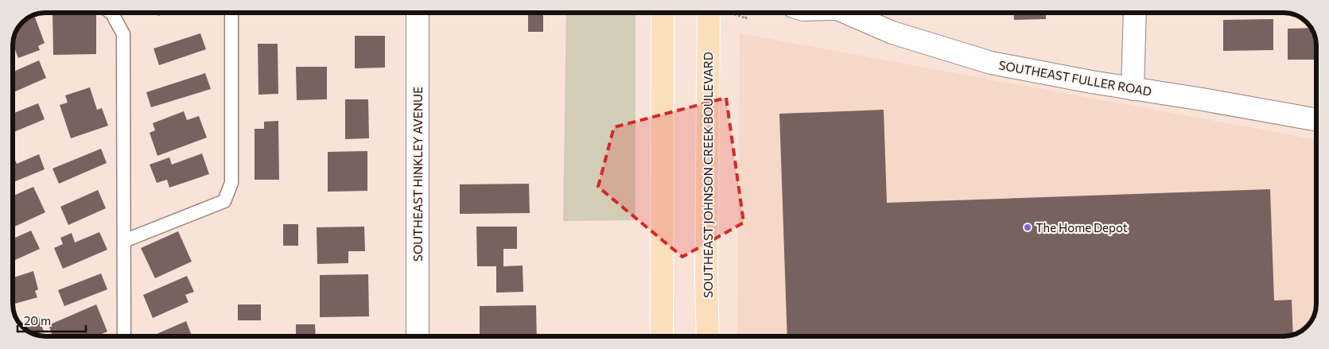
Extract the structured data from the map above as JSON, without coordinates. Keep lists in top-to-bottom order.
{
  "streets": {
    "main road": ["SOUTHEAST JOHNSON CREEK BOULEVARD"],
    "street": ["SOUTHEAST FULLER ROAD", "SOUTHEAST HINKLEY AVENUE"]
  },
  "places": ["The Home Depot"],
  "scale_bar": "20 m"
}
